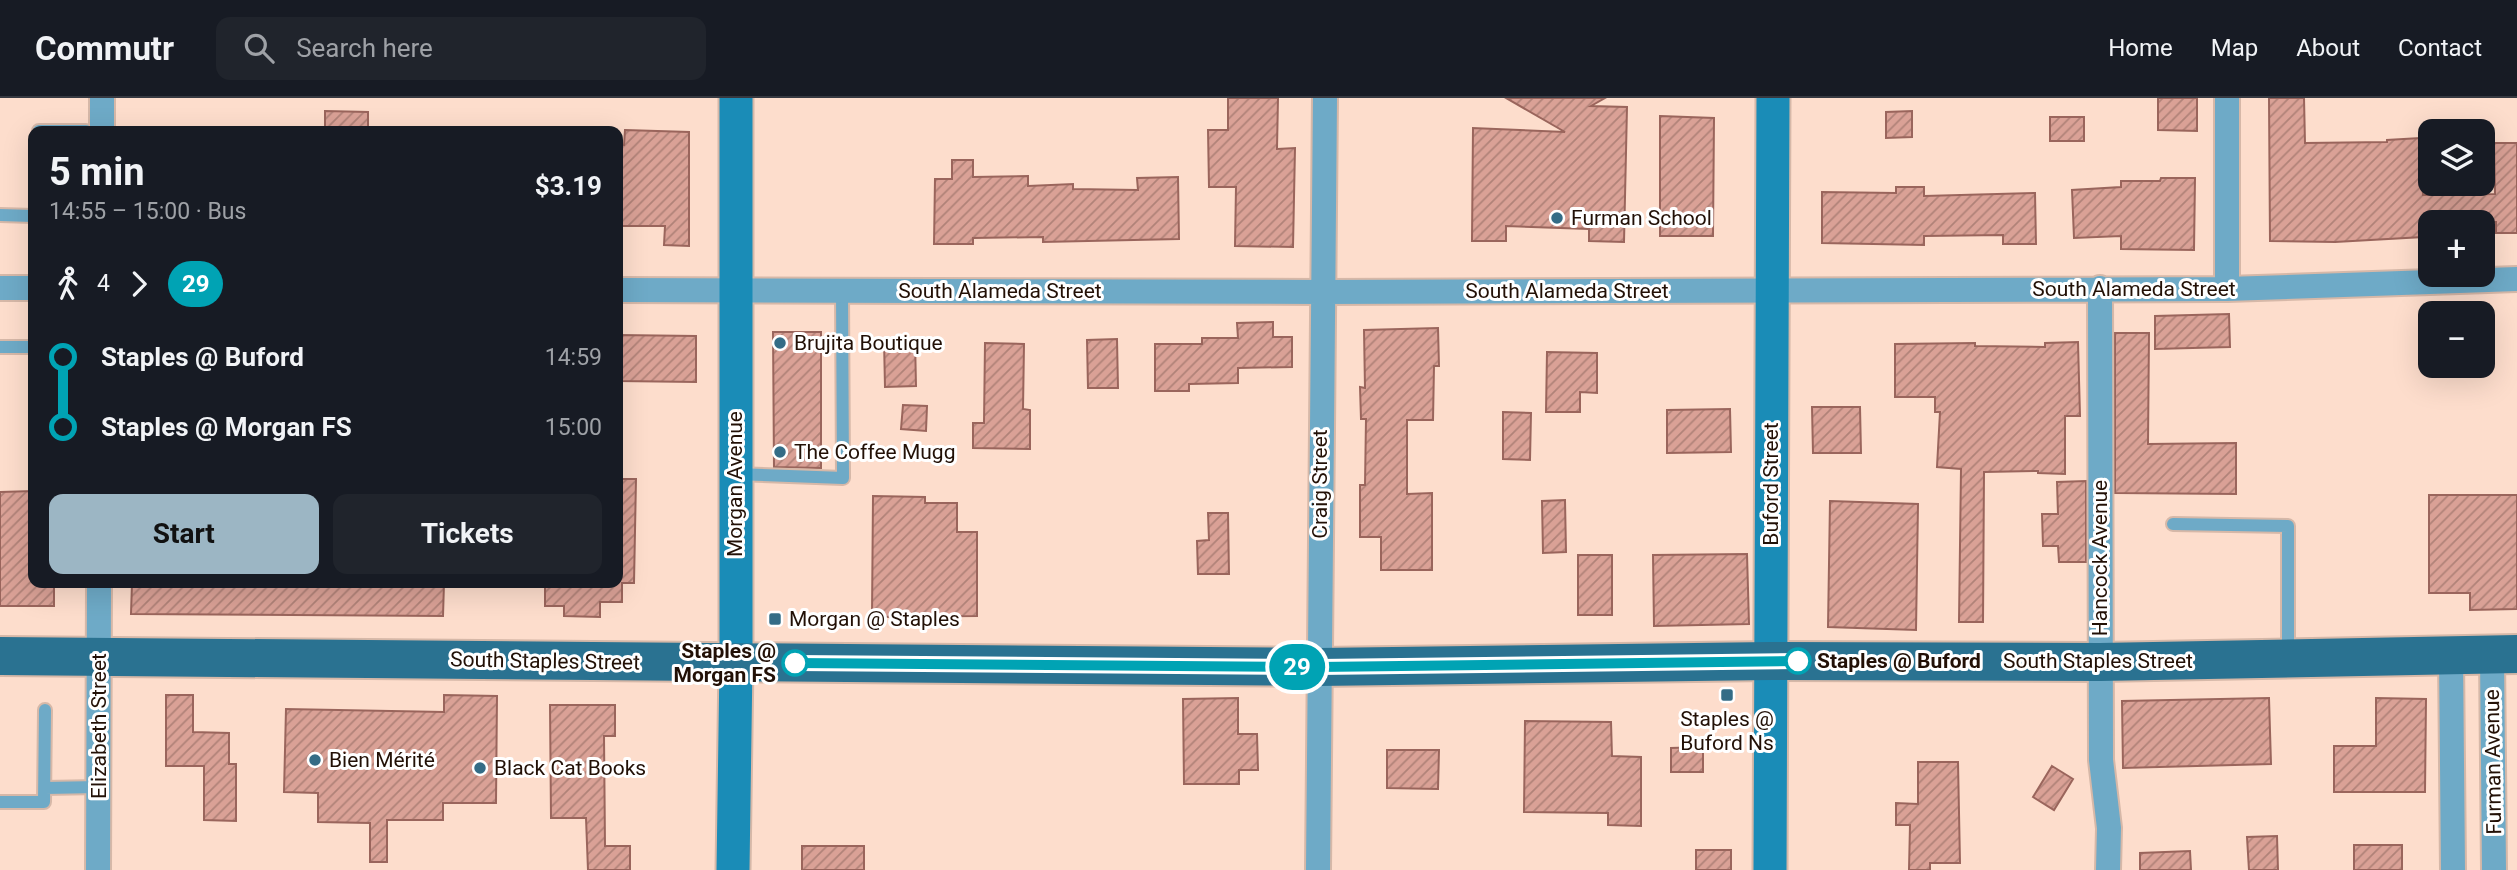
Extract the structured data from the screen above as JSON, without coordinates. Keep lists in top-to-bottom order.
{
  "streets": {
    "main road": ["Morgan Avenue", "Buford Street", "South Staples Street"],
    "street": [
      "South Alameda Street",
      "Craig Street",
      "Hancock Avenue",
      "Elizabeth Street",
      "Furman Avenue"
    ]
  },
  "crossings": [
    ["South Alameda Street", "Morgan Avenue"],
    ["South Alameda Street", "Craig Street"],
    ["South Alameda Street", "Buford Street"],
    ["South Alameda Street", "Hancock Avenue"],
    ["Morgan Avenue", "South Staples Street"],
    ["Craig Street", "South Staples Street"],
    ["Buford Street", "South Staples Street"],
    ["Hancock Avenue", "South Staples Street"],
    ["South Staples Street", "Elizabeth Street"],
    ["South Staples Street", "Furman Avenue"]
  ],
  "places": {
    "other": [
      "Furman School",
      "Brujita Boutique",
      "The Coffee Mugg",
      "Staples @ Buford",
      "Staples @ Morgan FS",
      "Bien Mérité",
      "Black Cat Books"
    ],
    "transit": ["Morgan @ Staples", "Staples @ Buford Ns"]
  },
  "lines": ["bus line 29"],
  "page": {
    "header": "Commutr",
    "search": "Search here",
    "nav": [
      "Home",
      "Map",
      "About",
      "Contact"
    ],
    "on_map": "29",
    "map_buttons": ["+", "−"],
    "heading": ["5 min", "14:55 – 15:00 · Bus", "$3.19"],
    "legs": ["4", "29"],
    "list": [
      {
        "name": "Staples @ Buford",
        "value": "14:59"
      },
      {
        "name": "Staples @ Morgan FS",
        "value": "15:00"
      }
    ],
    "buttons": ["Start", "Tickets"]
  }
}
